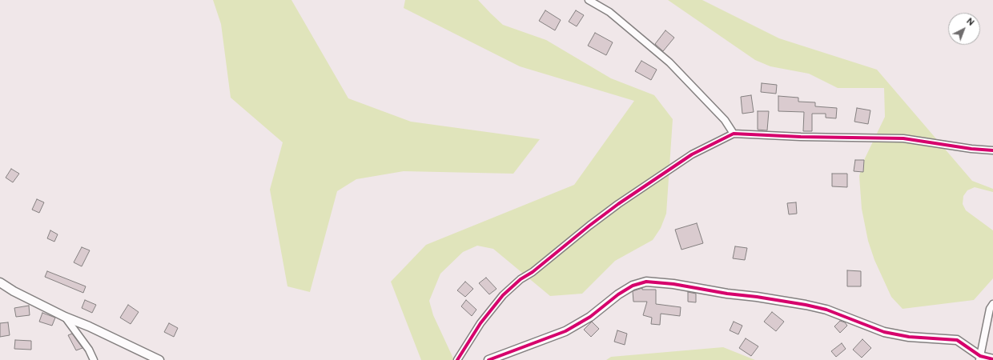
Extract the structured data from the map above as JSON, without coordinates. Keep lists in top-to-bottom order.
{
  "north": "top right"
}
